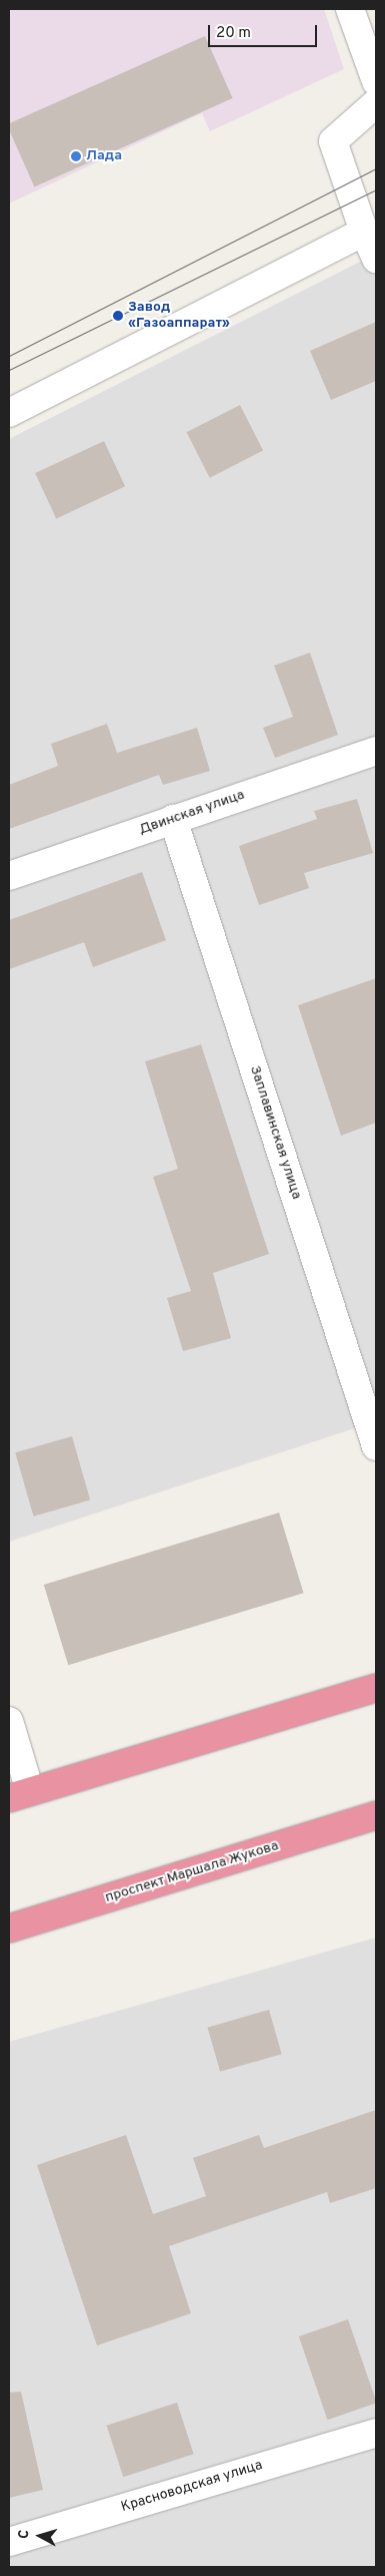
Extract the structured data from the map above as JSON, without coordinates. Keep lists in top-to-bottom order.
{
  "streets": {
    "highway": ["проспект Маршала Жукова"],
    "street": ["Двинская улица", "Заплавинская улица", "Красноводская улица"]
  },
  "crossings": [
    ["Двинская улица", "Заплавинская улица"]
  ],
  "places": ["Лада", "Завод «Газоаппарат»"],
  "scale_bar": "20 m",
  "north": "left"
}
